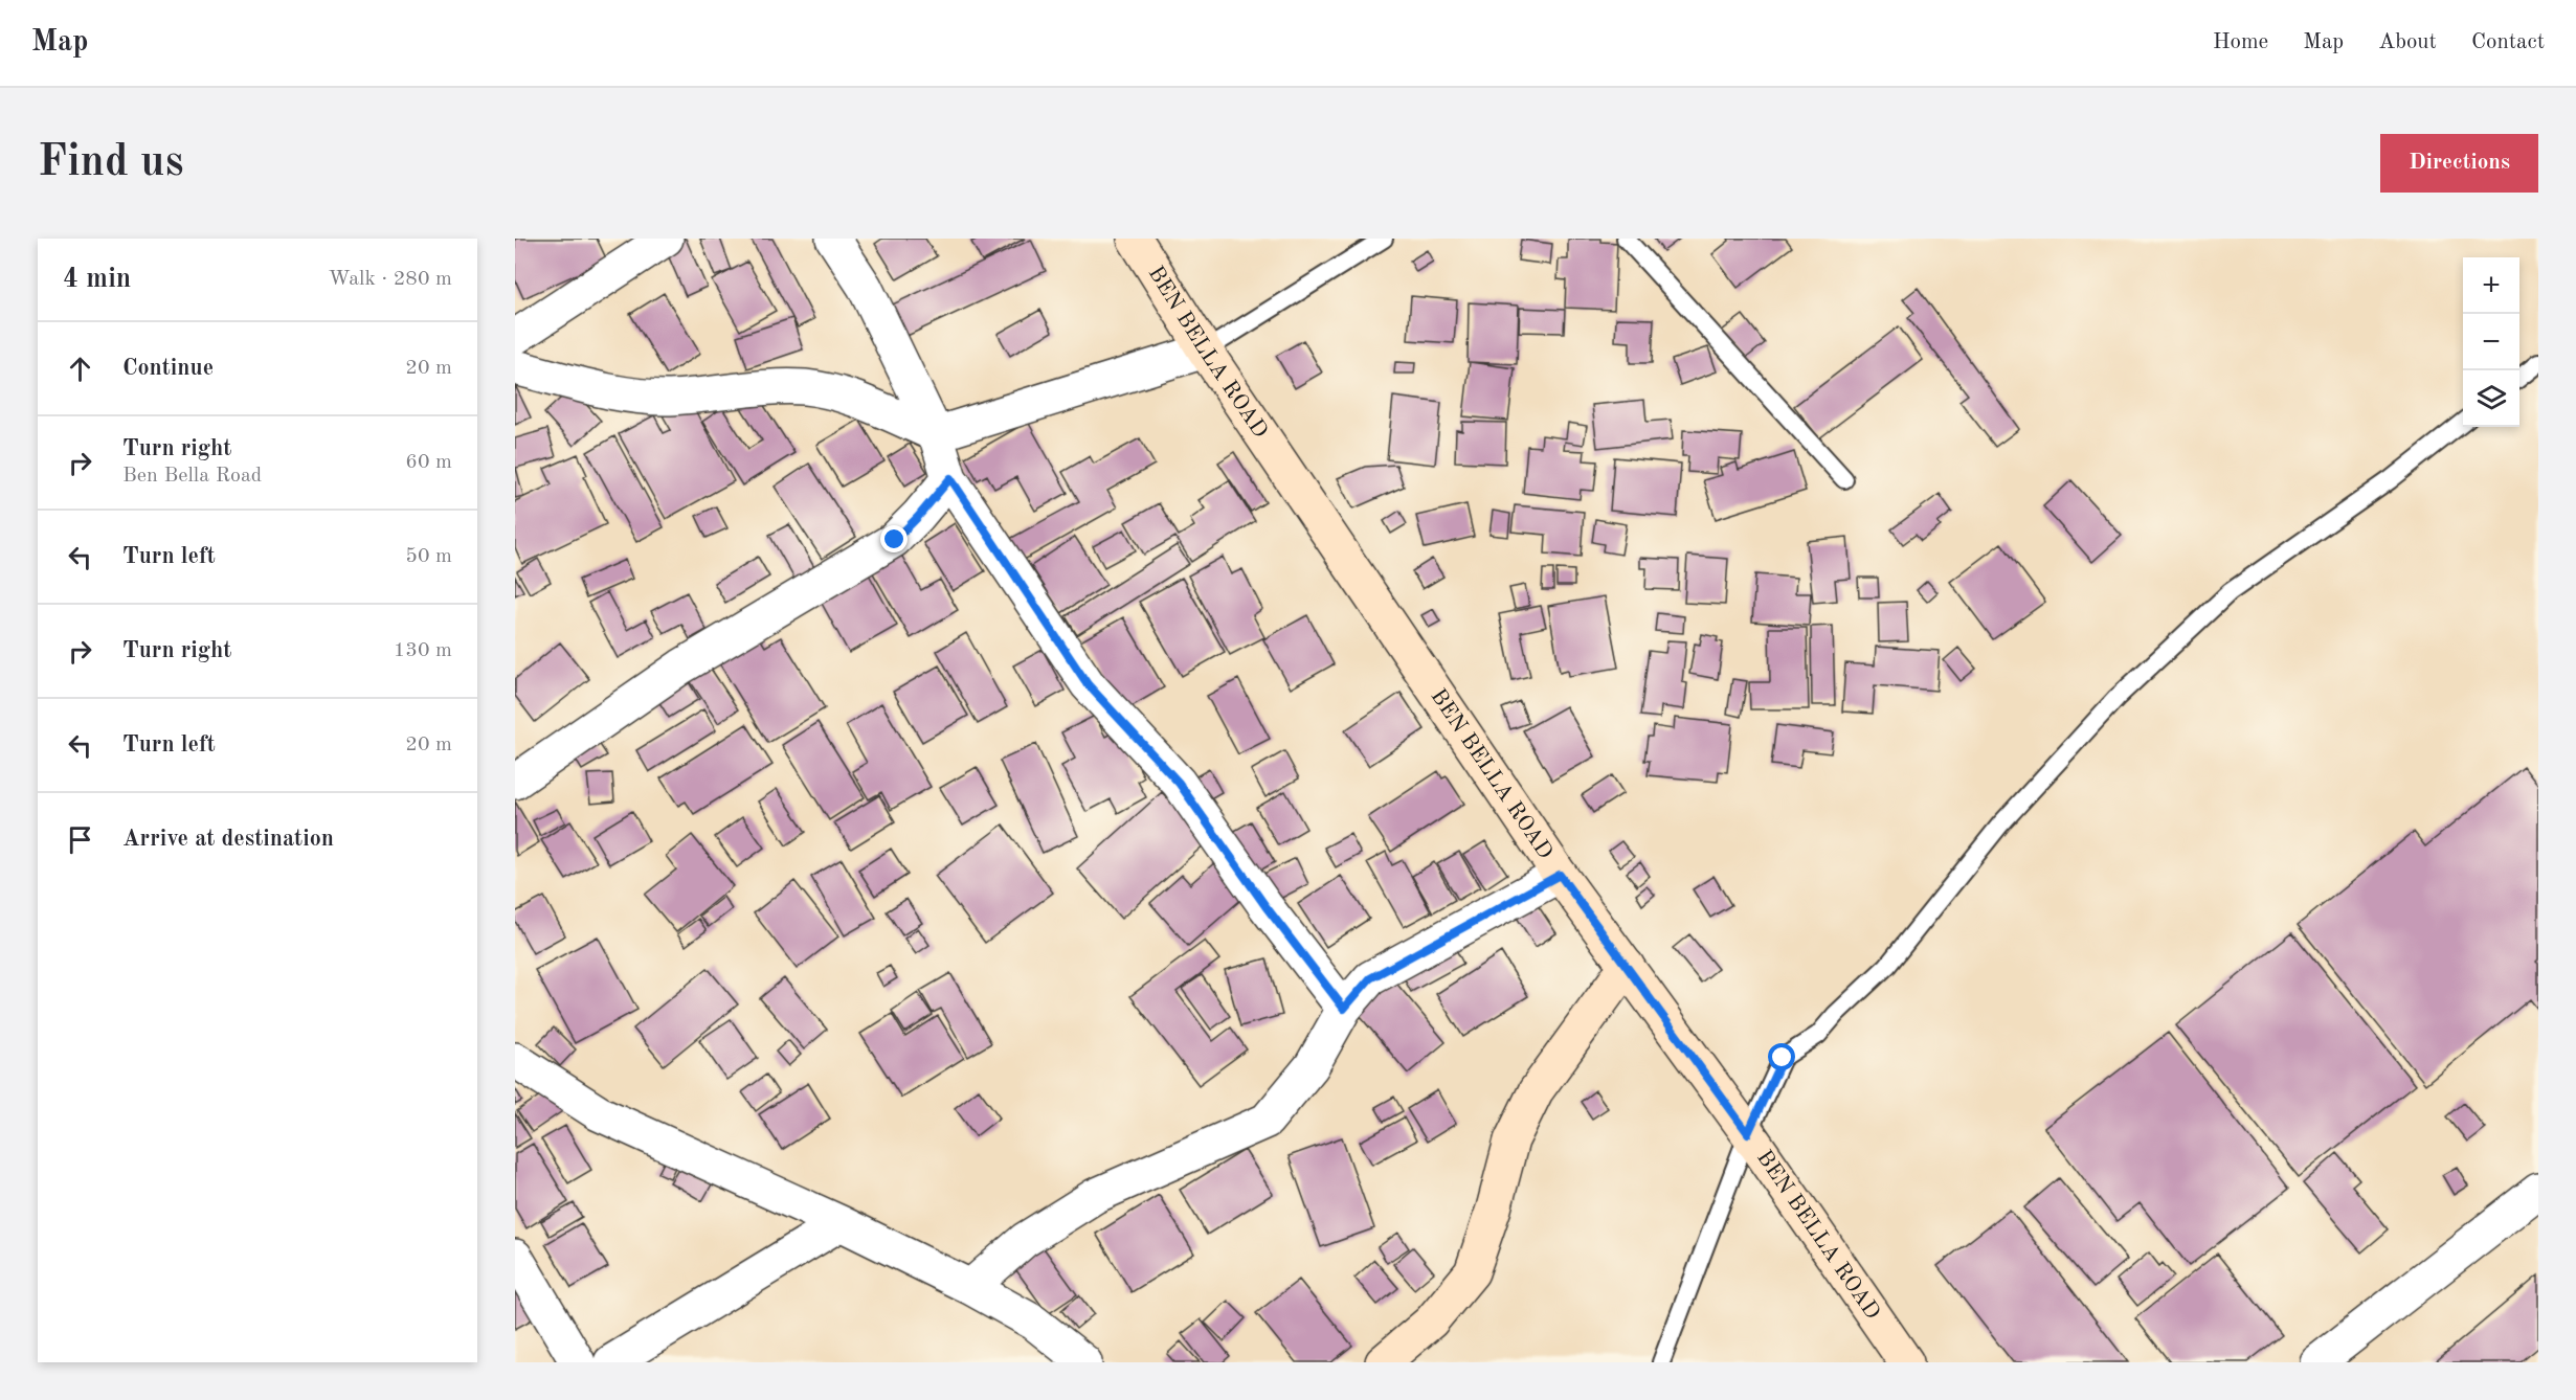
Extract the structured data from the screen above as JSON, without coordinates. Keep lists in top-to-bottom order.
{
  "streets": {
    "main road": ["BEN BELLA ROAD"]
  },
  "page": {
    "header": "Map",
    "nav": [
      "Home",
      "Map",
      "About",
      "Contact"
    ],
    "buttons": "Directions",
    "title": "Find us",
    "heading": ["4 min", "Walk · 280 m"],
    "map_buttons": ["+", "−"],
    "list": [
      ["Continue", "20 m"],
      ["Turn right", "Ben Bella Road", "60 m"],
      ["Turn left", "50 m"],
      ["Turn right", "130 m"],
      ["Turn left", "20 m"],
      "Arrive at destination"
    ]
  }
}
